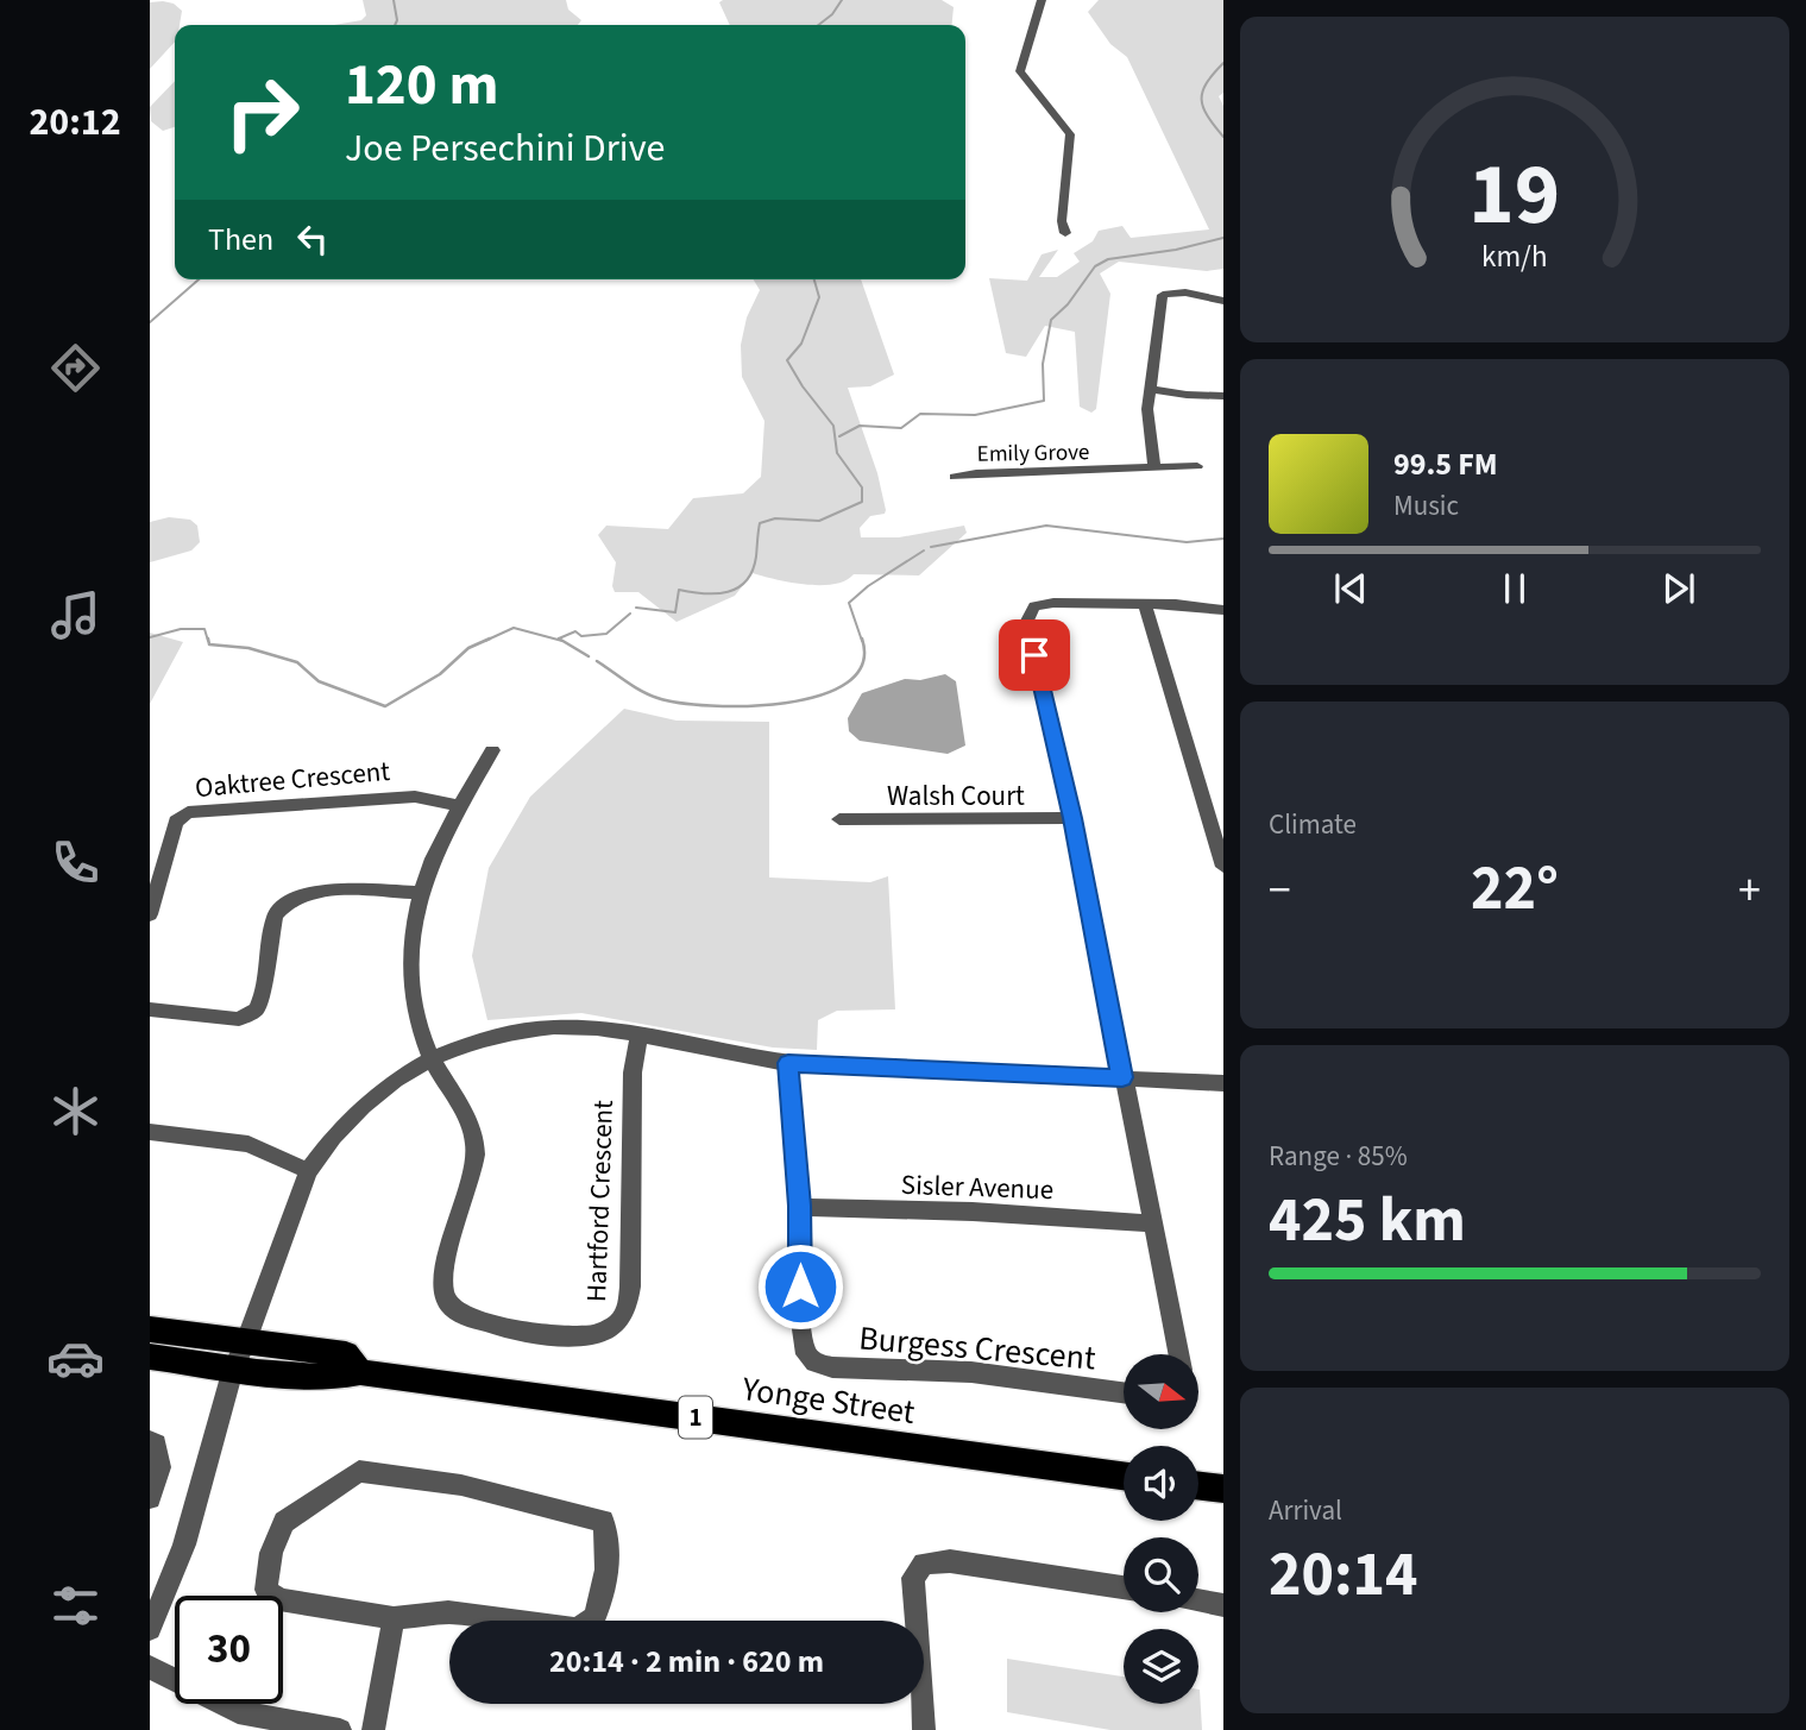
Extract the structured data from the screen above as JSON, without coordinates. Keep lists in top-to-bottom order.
{
  "streets": {
    "main road": ["Yonge Street", "1"],
    "street": [
      "Emily Grove",
      "Oaktree Crescent",
      "Walsh Court",
      "Sisler Avenue",
      "Hartford Crescent",
      "Burgess Crescent"
    ]
  },
  "crossings": [
    ["Sisler Avenue", "Burgess Crescent"]
  ],
  "north": "right",
  "page": {
    "tabs": "20:12",
    "turn": ["120 m", "Joe Persechini Drive"],
    "then": "Then",
    "song": ["99.5 FM", "Music"],
    "tile": [
      "Climate",
      ["Range · 85%", "425 km"],
      ["Arrival", "20:14"]
    ],
    "heat": ["−", "22°", "+"],
    "limit": "30",
    "trip": "20:14 · 2 min · 620 m",
    "gauge": ["19", "km/h"]
  }
}
